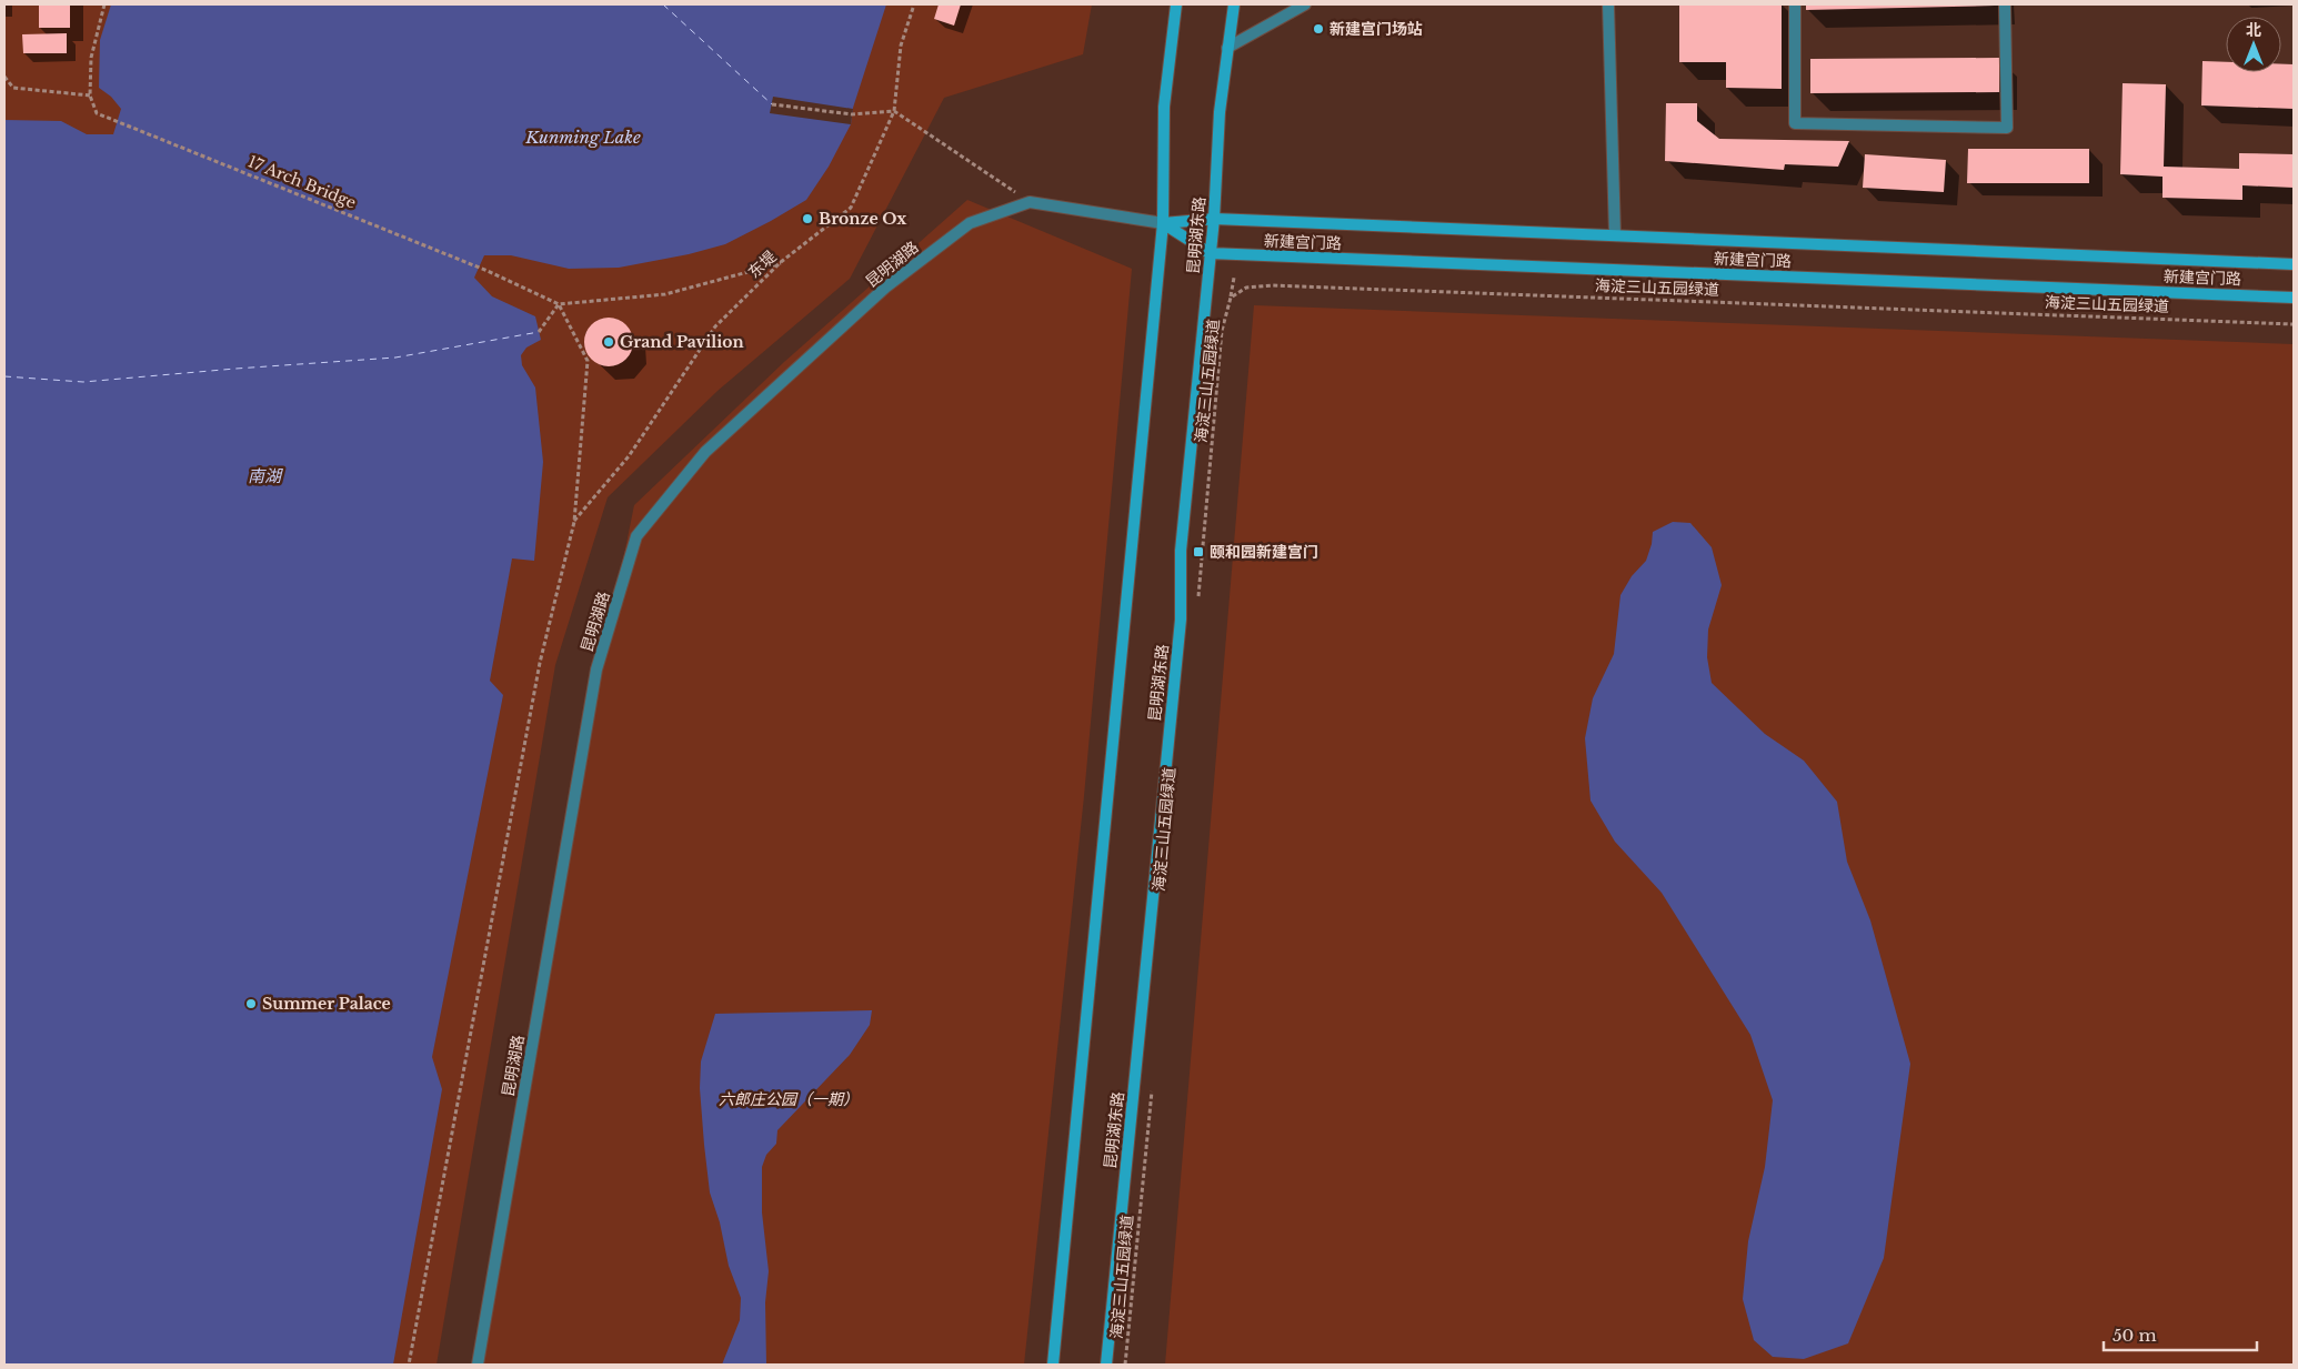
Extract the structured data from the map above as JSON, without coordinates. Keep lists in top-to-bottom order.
{
  "streets": {
    "main road": ["昆明湖东路", "新建宫门路"],
    "street": ["昆明湖路"],
    "path": ["17 Arch Bridge", "东堤", "海淀三山五园绿道"]
  },
  "crossings": [
    ["昆明湖东路", "新建宫门路"],
    ["新建宫门路", "昆明湖路"]
  ],
  "water": ["Kunming Lake", "南湖"],
  "parks": ["六郎庄公园（一期）"],
  "places": {
    "other": [
      "新建宫门场站",
      "Bronze Ox",
      "Grand Pavilion",
      "Summer Palace"
    ],
    "transit": ["颐和园新建宫门"]
  },
  "scale_bar": "50 m",
  "north": "top"
}
